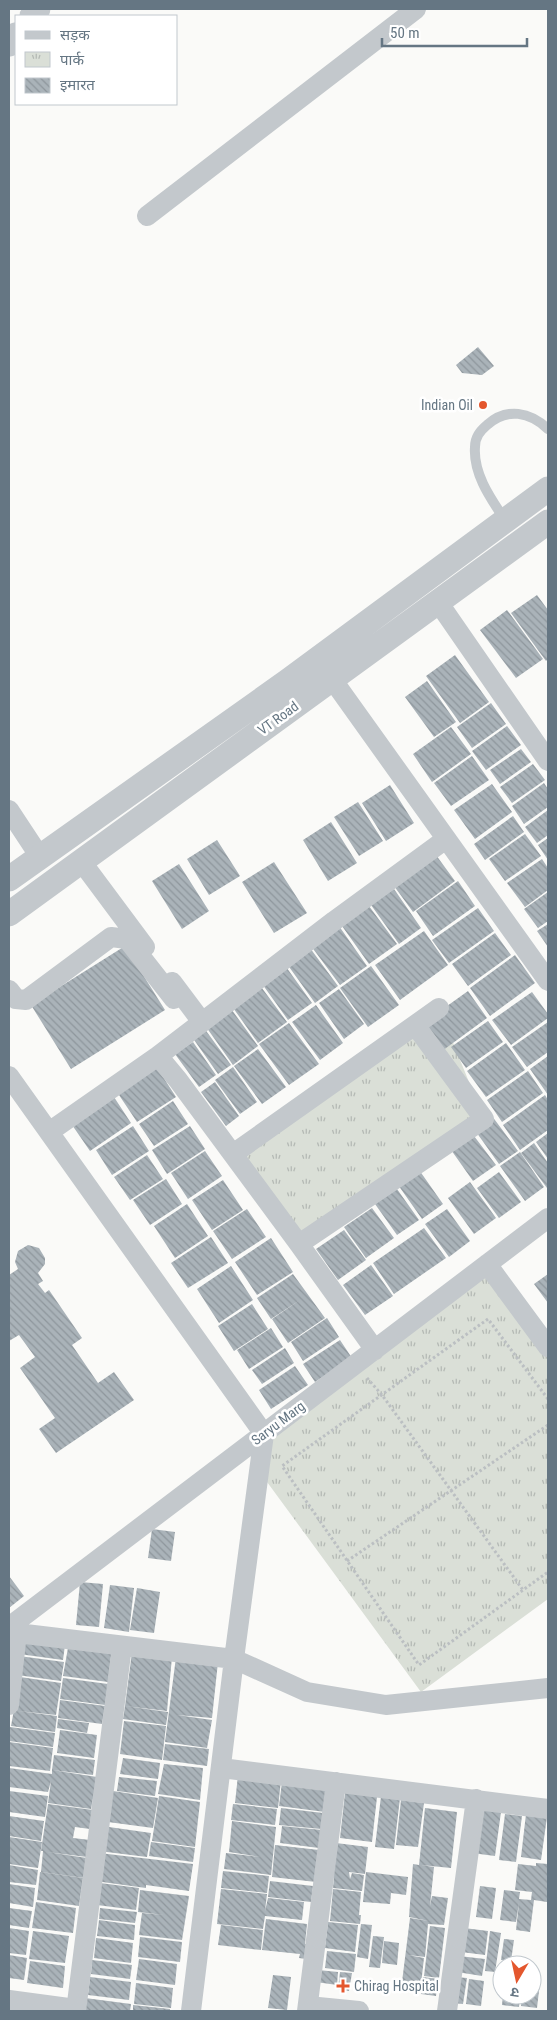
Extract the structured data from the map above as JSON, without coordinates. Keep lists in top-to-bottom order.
{
  "streets": {
    "street": ["VT Road", "Saryu Marg"]
  },
  "places": {
    "other": ["Indian Oil"],
    "health": ["Chirag Hospital"]
  },
  "legend": ["सड़क", "पार्क", "इमारत"],
  "scale_bar": "50 m",
  "north": "bottom"
}
